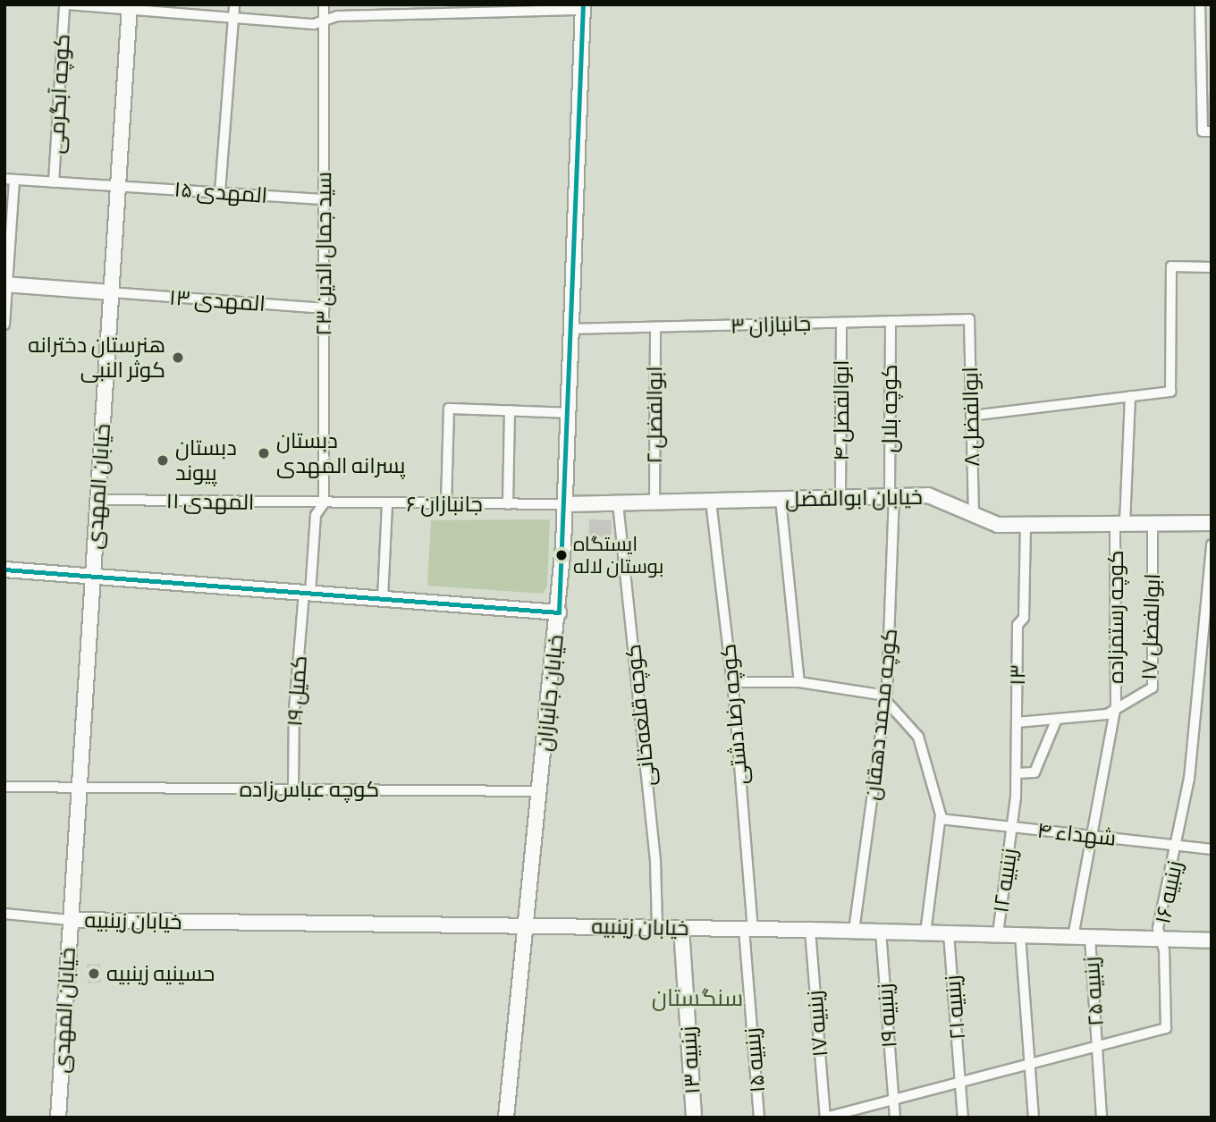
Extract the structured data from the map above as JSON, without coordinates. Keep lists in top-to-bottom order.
{
  "streets": {
    "street": [
      "کوچه آبگرمی",
      "المهدی ۱۵",
      "سید جمال الدین ۲۳",
      "المهدی ۱۳",
      "جانبازان ۳",
      "کوچه بلال",
      "ابوالفضل ۴",
      "ابوالفضل ۲",
      "ابوالفضل ۸",
      "خیابان المهدی",
      "خیابان ابوالفضل",
      "المهدی ۱۱",
      "جانبازان ۶",
      "کوچه رستمزاده",
      "ابوالفضل ۱۷",
      "۱۳",
      "کمیل ۱۹",
      "خیابان جانبازان",
      "کوچه رضا دشتی",
      "کوچه محمد دهقان",
      "کوچه قلعه‌خانی",
      "کوچه عباس‌زاده",
      "شهداء ۴",
      "زینبیه ۱۲",
      "زینبیه ۱۶",
      "خیابان زینبیه",
      "زینبیه ۲۵",
      "زینبیه ۲۱",
      "زینبیه ۱۹",
      "زینبیه ۱۷",
      "زینبیه ۱۳",
      "زینبیه ۱۵"
    ]
  },
  "crossings": [
    ["کوچه آبگرمی", "المهدی ۱۵"],
    ["المهدی ۱۵", "سید جمال الدین ۲۳"],
    ["المهدی ۱۵", "خیابان المهدی"],
    ["سید جمال الدین ۲۳", "المهدی ۱۳"],
    ["سید جمال الدین ۲۳", "المهدی ۱۱"],
    ["سید جمال الدین ۲۳", "جانبازان ۶"],
    ["سید جمال الدین ۲۳", "کمیل ۱۹"],
    ["المهدی ۱۳", "خیابان المهدی"],
    ["جانبازان ۳", "کوچه بلال"],
    ["جانبازان ۳", "ابوالفضل ۴"],
    ["جانبازان ۳", "ابوالفضل ۲"],
    ["جانبازان ۳", "ابوالفضل ۸"],
    ["جانبازان ۳", "خیابان جانبازان"],
    ["کوچه بلال", "خیابان ابوالفضل"],
    ["کوچه بلال", "کوچه محمد دهقان"],
    ["ابوالفضل ۴", "خیابان ابوالفضل"],
    ["ابوالفضل ۲", "خیابان ابوالفضل"],
    ["ابوالفضل ۸", "خیابان ابوالفضل"],
    ["خیابان المهدی", "المهدی ۱۱"],
    ["خیابان المهدی", "کوچه عباس‌زاده"],
    ["خیابان المهدی", "خیابان زینبیه"],
    ["خیابان ابوالفضل", "جانبازان ۶"],
    ["خیابان ابوالفضل", "کوچه رستمزاده"],
    ["خیابان ابوالفضل", "ابوالفضل ۱۷"],
    ["خیابان ابوالفضل", "۱۳"],
    ["خیابان ابوالفضل", "خیابان جانبازان"],
    ["خیابان ابوالفضل", "کوچه رضا دشتی"],
    ["خیابان ابوالفضل", "کوچه محمد دهقان"],
    ["خیابان ابوالفضل", "کوچه قلعه‌خانی"],
    ["المهدی ۱۱", "جانبازان ۶"],
    ["جانبازان ۶", "خیابان جانبازان"],
    ["کوچه رستمزاده", "ابوالفضل ۱۷"],
    ["کوچه رستمزاده", "شهداء ۴"],
    ["کوچه رستمزاده", "خیابان زینبیه"],
    ["۱۳", "شهداء ۴"],
    ["۱۳", "زینبیه ۱۲"],
    ["کمیل ۱۹", "کوچه عباس‌زاده"],
    ["خیابان جانبازان", "کوچه عباس‌زاده"],
    ["خیابان جانبازان", "خیابان زینبیه"],
    ["کوچه رضا دشتی", "خیابان زینبیه"],
    ["کوچه رضا دشتی", "زینبیه ۱۵"],
    ["کوچه محمد دهقان", "خیابان زینبیه"],
    ["کوچه قلعه‌خانی", "خیابان زینبیه"],
    ["شهداء ۴", "زینبیه ۱۲"],
    ["شهداء ۴", "زینبیه ۱۶"],
    ["زینبیه ۱۲", "خیابان زینبیه"],
    ["زینبیه ۱۶", "خیابان زینبیه"],
    ["زینبیه ۱۶", "زینبیه ۲۵"],
    ["خیابان زینبیه", "زینبیه ۲۵"],
    ["خیابان زینبیه", "زینبیه ۲۱"],
    ["خیابان زینبیه", "زینبیه ۱۹"],
    ["خیابان زینبیه", "زینبیه ۱۷"],
    ["خیابان زینبیه", "زینبیه ۱۳"],
    ["خیابان زینبیه", "زینبیه ۱۵"]
  ],
  "districts": ["سنگستان"],
  "places": [
    "هنرستان دخترانه کوثر النبی",
    "دبستان پسرانه المهدی",
    "دبستان پیوند",
    "ایستگاه بوستان لاله",
    "حسینیه زینبیه"
  ],
  "lines": ["transit line ۲"]
}
